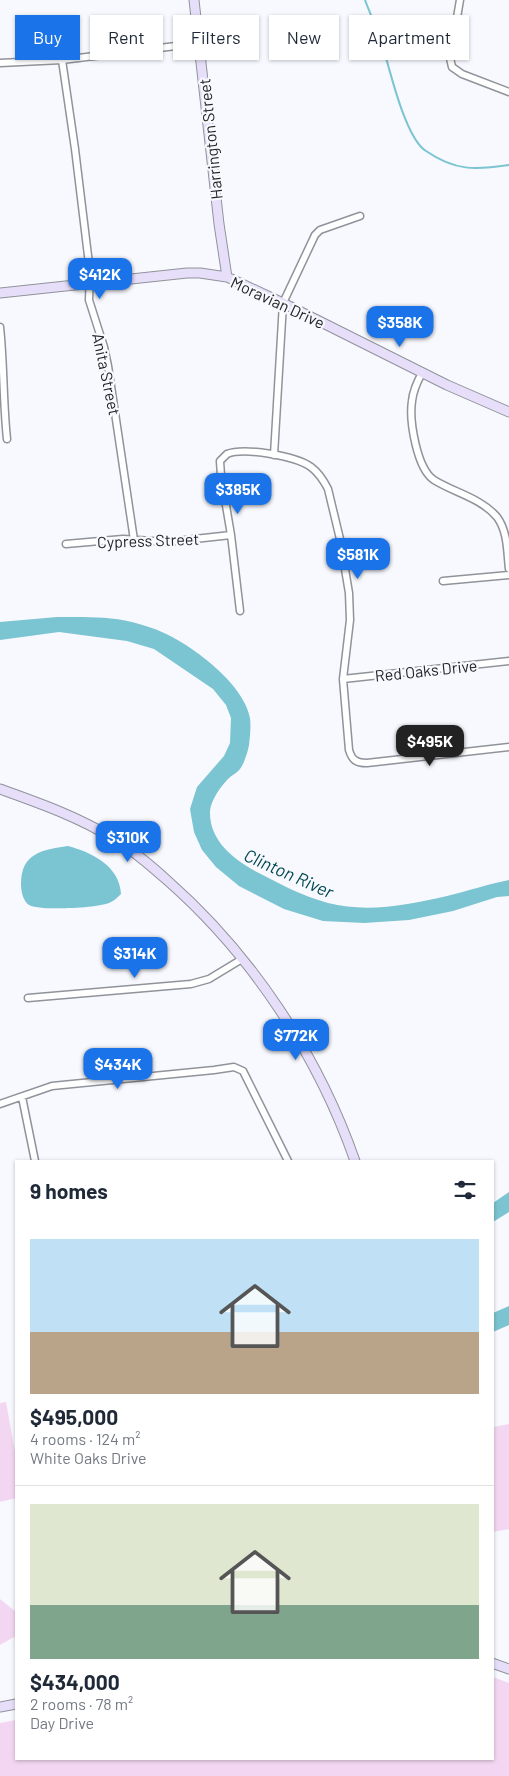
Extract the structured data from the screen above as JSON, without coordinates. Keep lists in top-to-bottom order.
{
  "streets": {
    "street": [
      "Harrington Street",
      "Moravian Drive",
      "Anita Street",
      "Cypress Street",
      "Red Oaks Drive"
    ]
  },
  "crossings": [
    ["Harrington Street", "Moravian Drive"],
    ["Moravian Drive", "Anita Street"],
    ["Anita Street", "Cypress Street"]
  ],
  "water": ["Clinton River"],
  "page": {
    "chip": [
      "Buy",
      "Rent",
      "Filters",
      "New",
      "Apartment"
    ],
    "price": [
      "$412K",
      "$358K",
      "$385K",
      "$581K",
      "$495K",
      "$310K",
      "$314K",
      "$772K",
      "$434K"
    ],
    "heading": "9 homes",
    "list": [
      {
        "name": "$495,000",
        "note": "4 rooms · 124 m² · White Oaks Drive"
      },
      {
        "name": "$434,000",
        "note": "2 rooms · 78 m² · Day Drive"
      }
    ]
  }
}
